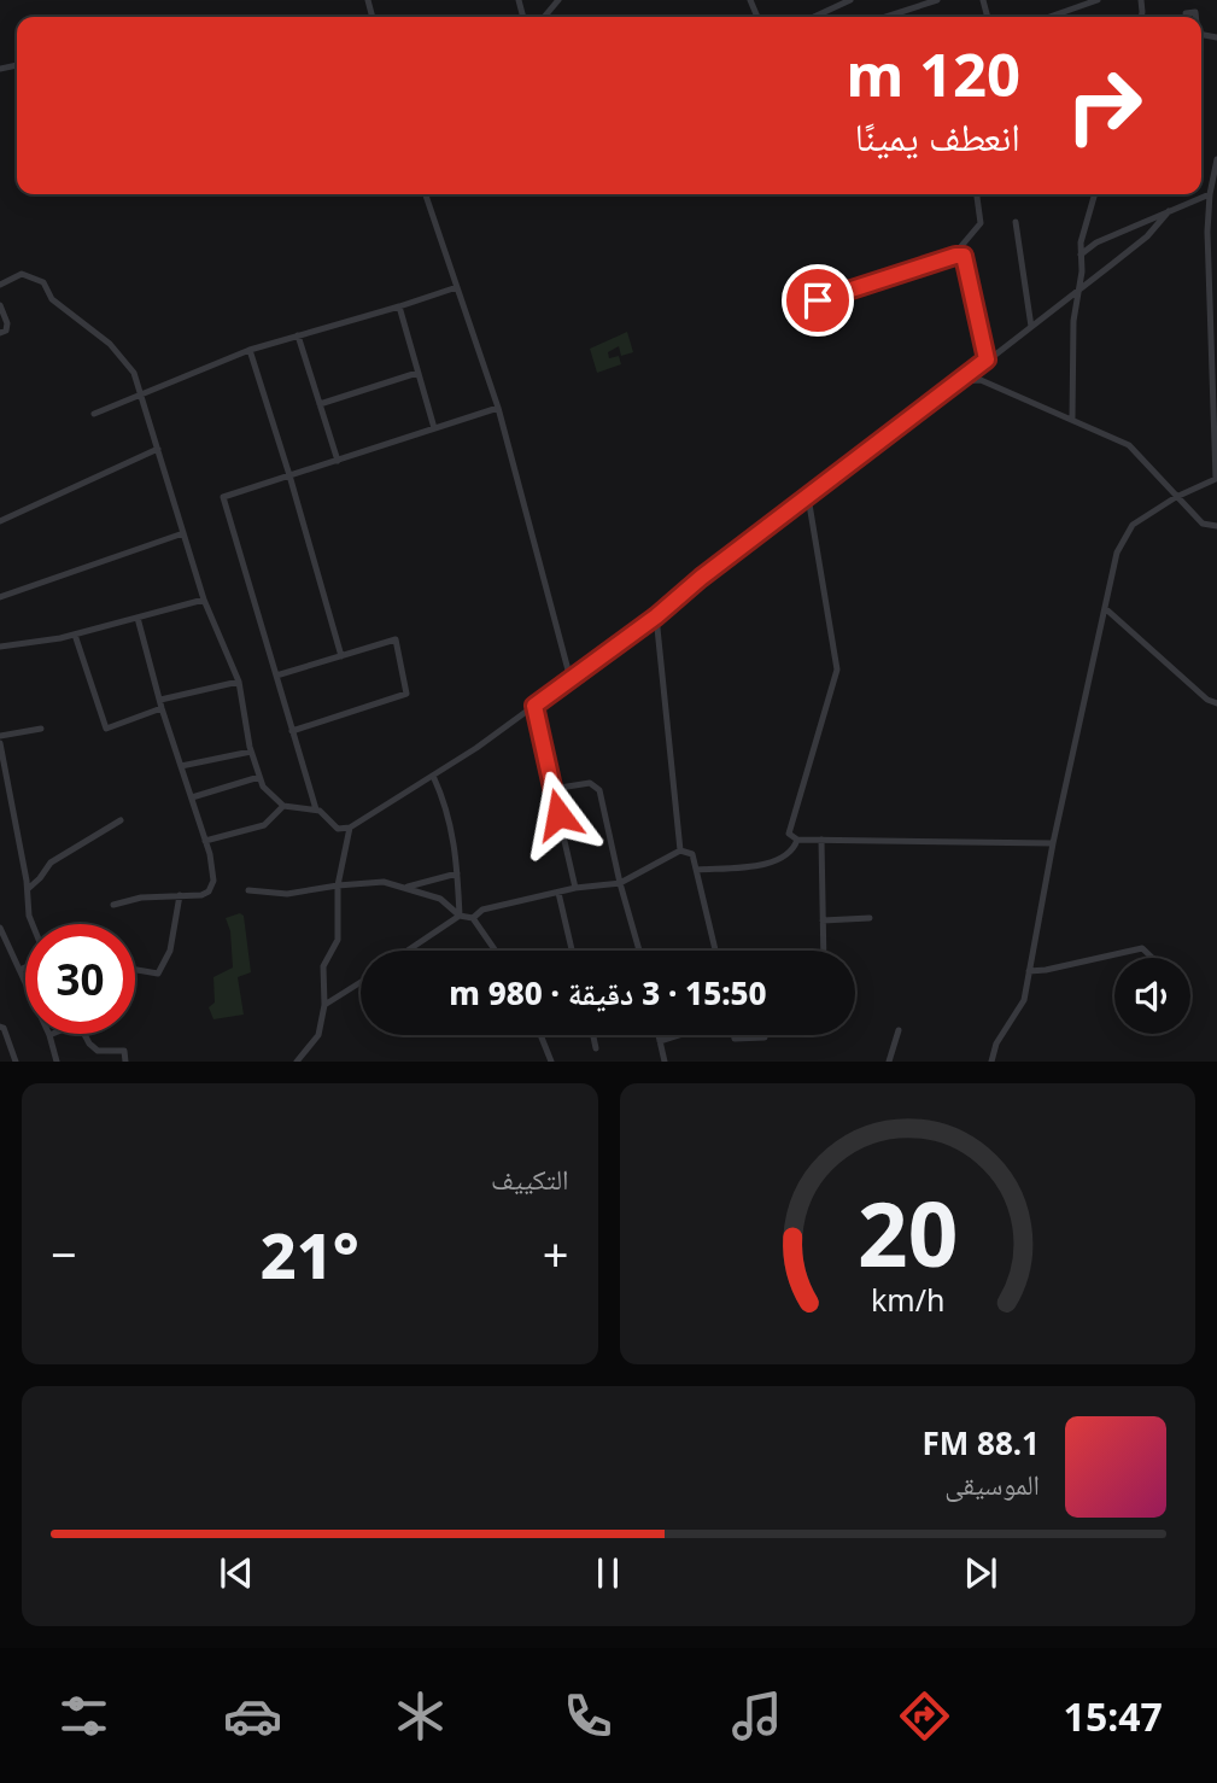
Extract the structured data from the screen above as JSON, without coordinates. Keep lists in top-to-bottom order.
{
  "page": {
    "turn": ["120 m", "انعطف يمينًا"],
    "limit": "30",
    "trip": "15:50 · 3 دقيقة · 980 m",
    "tile": "التكييف",
    "heat": ["−", "21°", "+"],
    "song": ["88.1 FM", "الموسيقى"],
    "tabs": "15:47",
    "gauge": ["20", "km/h"]
  }
}
